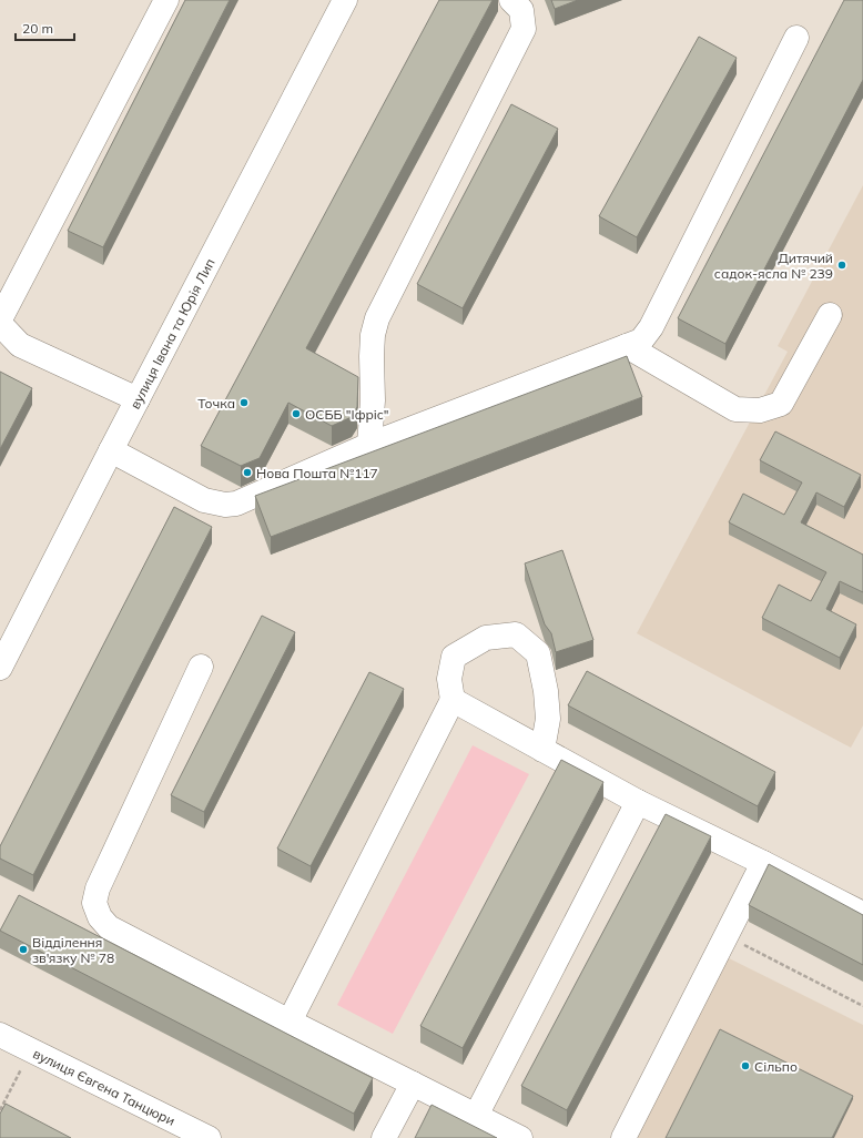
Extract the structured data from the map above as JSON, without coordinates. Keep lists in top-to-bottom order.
{
  "streets": {
    "street": ["вулиця Івана та Юрія Лип", "вулиця Євгена Танцюри"]
  },
  "places": [
    "Дитячий садок-ясла № 239",
    "Точка",
    "ОСББ \"Іфріс\"",
    "Нова Пошта №117",
    "Відділення зв'язку № 78",
    "Сільпо"
  ],
  "scale_bar": "20 m"
}
